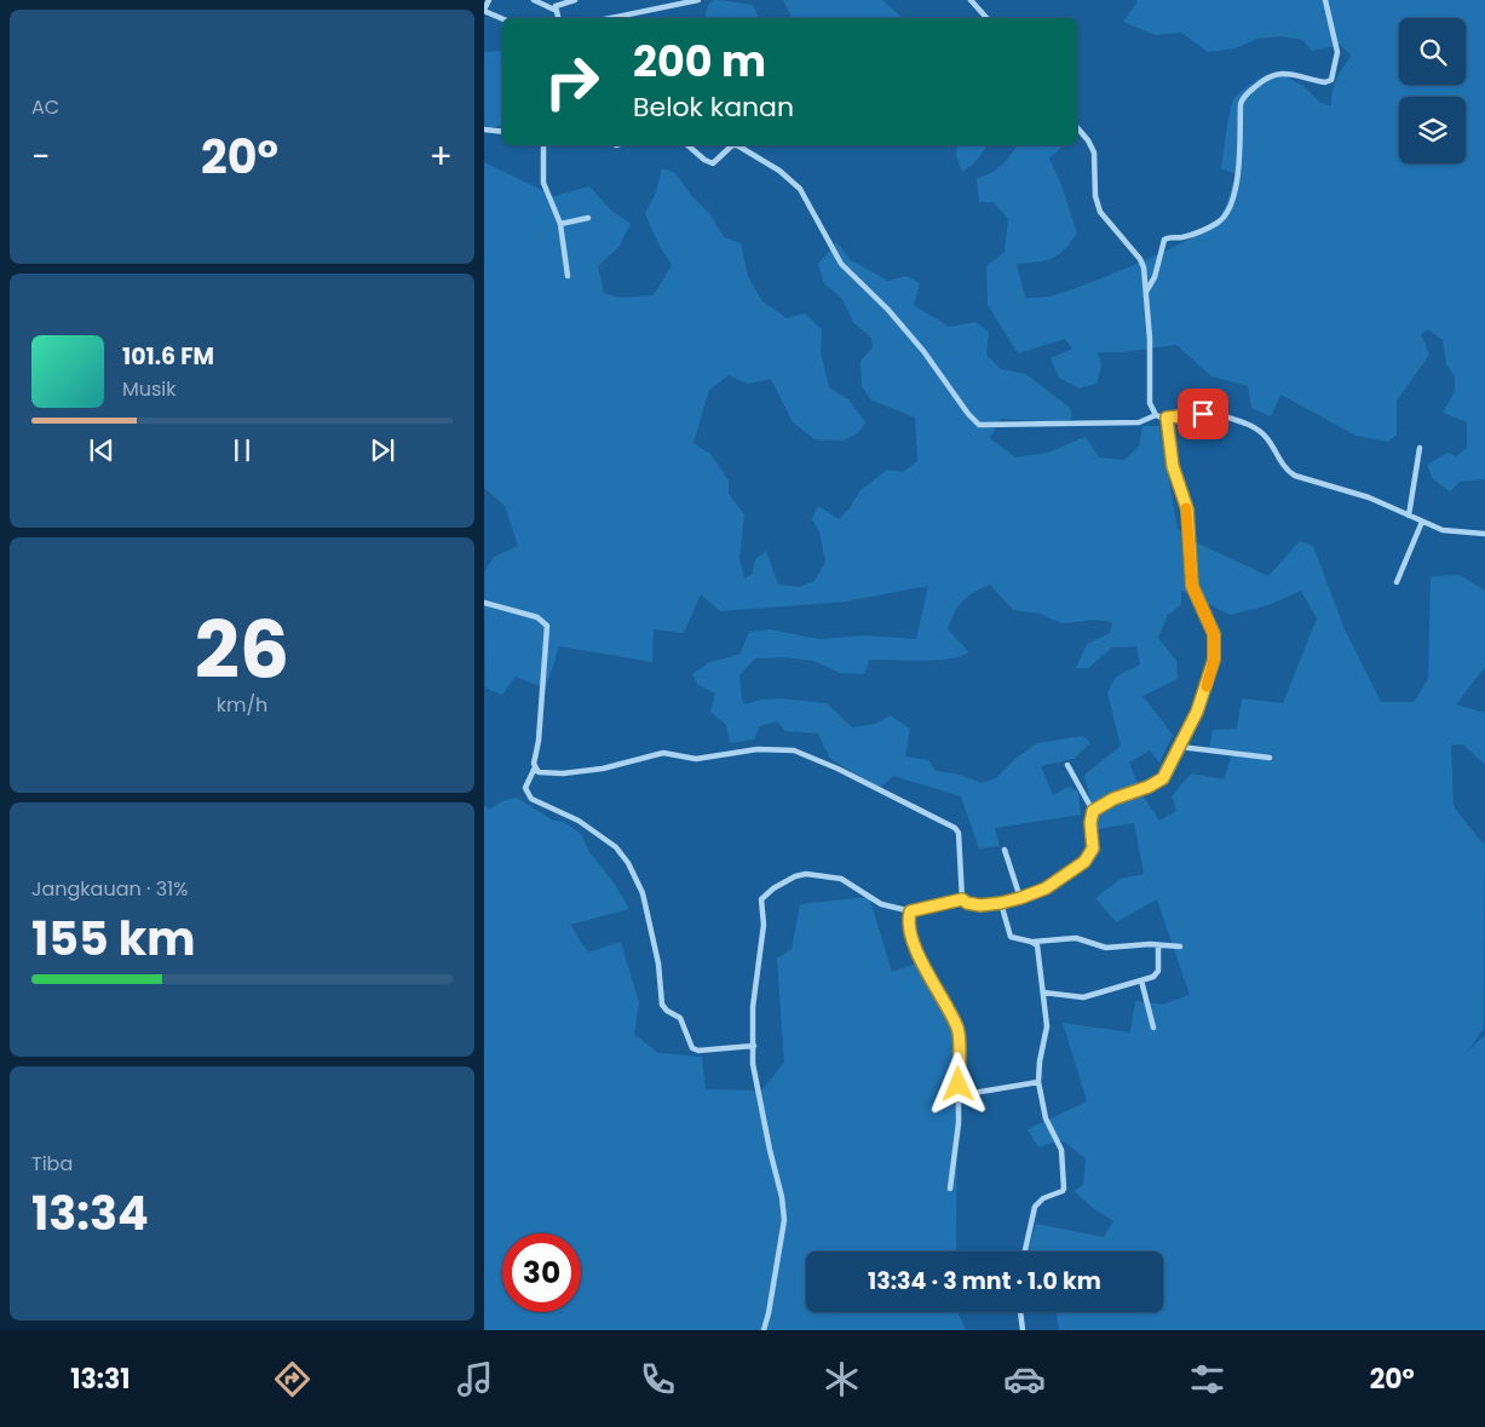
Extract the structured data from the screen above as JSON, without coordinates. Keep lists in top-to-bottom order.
{
  "page": {
    "tile": [
      "AC",
      ["26", "km/h"],
      ["Jangkauan · 31%", "155 km"],
      ["Tiba", "13:34"]
    ],
    "turn": ["200 m", "Belok kanan"],
    "heat": ["−", "20°", "+"],
    "song": ["101.6 FM", "Musik"],
    "limit": "30",
    "trip": "13:34 · 3 mnt · 1.0 km",
    "tabs": ["13:31", "20°"]
  }
}
